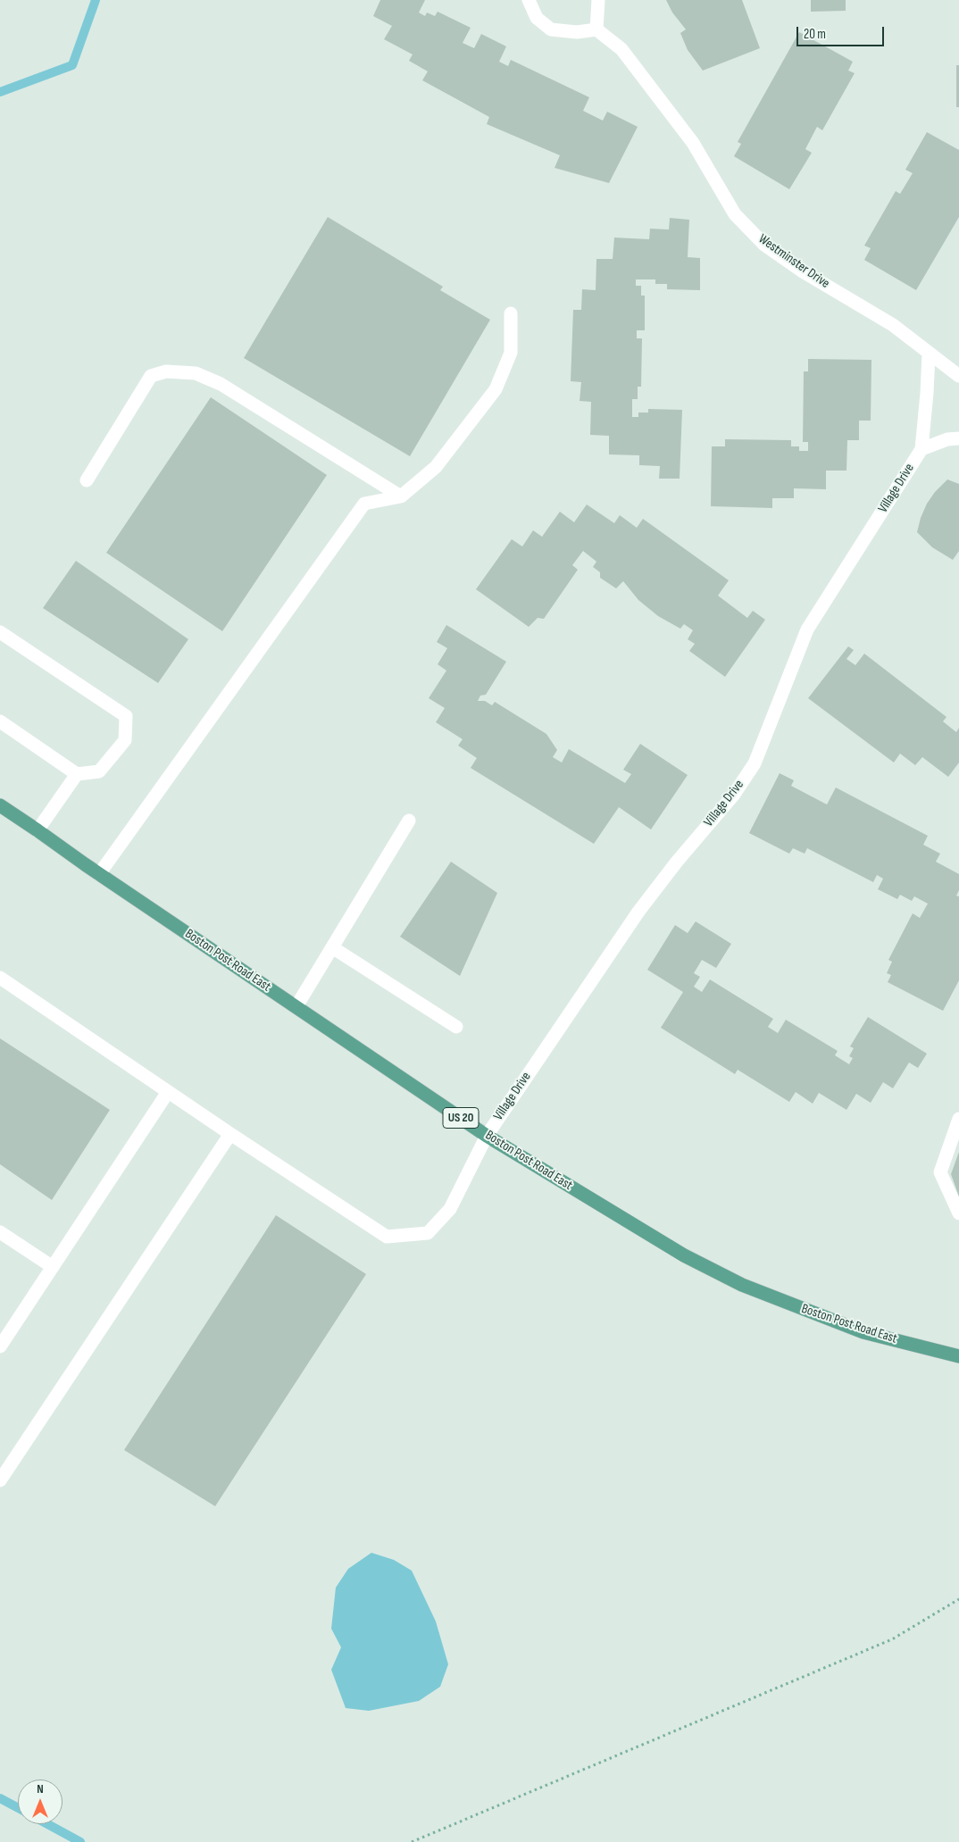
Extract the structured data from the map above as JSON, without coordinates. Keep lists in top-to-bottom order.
{
  "streets": {
    "main road": ["Boston Post Road East", "US 20"],
    "street": ["Westminster Drive", "Village Drive"]
  },
  "crossings": [
    ["Westminster Drive", "Village Drive"],
    ["Village Drive", "Boston Post Road East"]
  ],
  "scale_bar": "20 m",
  "north": "top"
}
